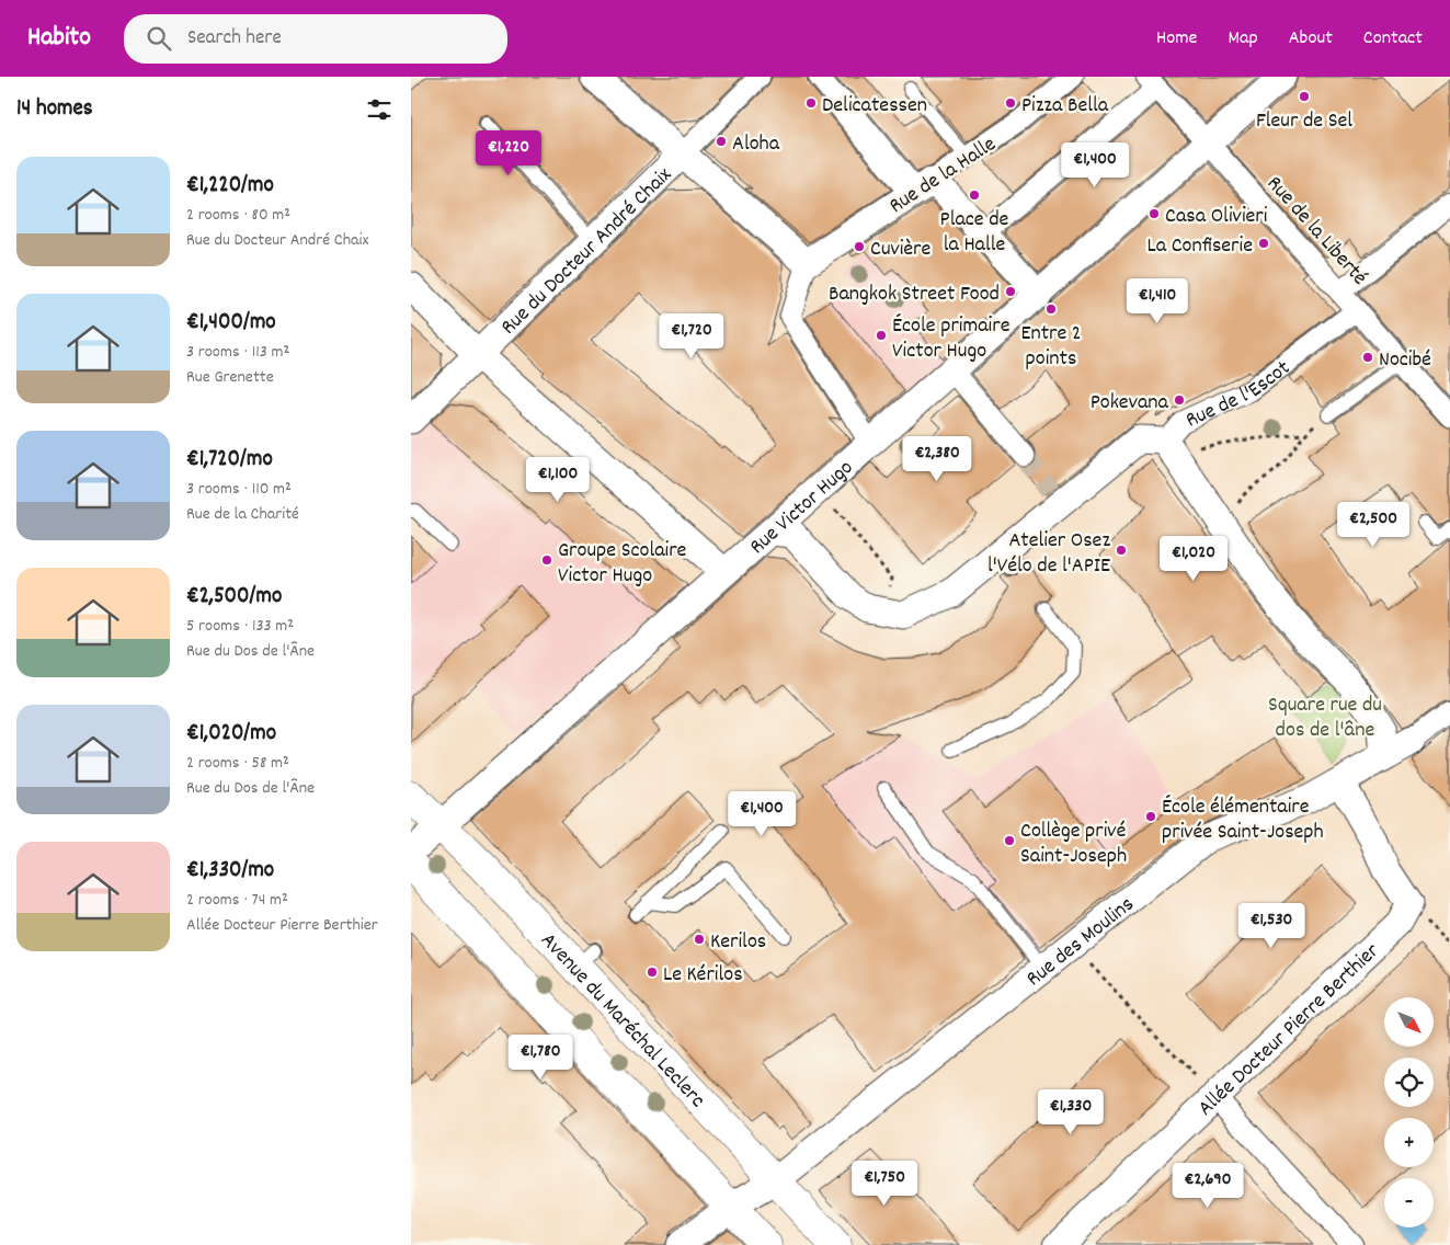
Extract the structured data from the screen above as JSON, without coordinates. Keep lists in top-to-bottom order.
{
  "streets": {
    "street": [
      "Rue de la Halle",
      "Rue de la Liberté",
      "Rue du Docteur André Chaix",
      "Rue de l'Escot",
      "Rue Victor Hugo",
      "Rue des Moulins",
      "Avenue du Maréchal Leclerc",
      "Allée Docteur Pierre Berthier"
    ]
  },
  "crossings": [
    ["Rue de la Liberté", "Rue de l'Escot"],
    ["Rue de la Liberté", "Rue Victor Hugo"],
    ["Rue de l'Escot", "Rue Victor Hugo"],
    ["Rue Victor Hugo", "Avenue du Maréchal Leclerc"],
    ["Rue des Moulins", "Avenue du Maréchal Leclerc"],
    ["Rue des Moulins", "Allée Docteur Pierre Berthier"]
  ],
  "parks": ["Square rue du dos de l'âne"],
  "places": [
    "Fleur de Sel",
    "Delicatessen",
    "Pizza Bella",
    "Aloha",
    "Place de la Halle",
    "Casa Olivieri",
    "La Confiserie",
    "Cuvière",
    "Bangkok Street Food",
    "Entre 2 points",
    "École primaire Victor Hugo",
    "Nocibé",
    "Pokevana",
    "Atelier Osez l'Vélo de l'APIE",
    "Groupe Scolaire Victor Hugo",
    "École élémentaire privée Saint-Joseph",
    "Collège privé Saint-Joseph",
    "Kerilos",
    "Le Kérilos"
  ],
  "north": "bottom right",
  "page": {
    "header": "Habito",
    "search": "Search here",
    "nav": [
      "Home",
      "Map",
      "About",
      "Contact"
    ],
    "heading": "14 homes",
    "price": [
      "€1,220",
      "€1,400",
      "€1,410",
      "€1,720",
      "€2,380",
      "€1,100",
      "€2,500",
      "€1,020",
      "€1,400",
      "€1,530",
      "€1,780",
      "€1,330",
      "€1,750",
      "€2,690"
    ],
    "list": [
      {
        "name": "€1,220/mo",
        "note": "2 rooms · 80 m² · Rue du Docteur André Chaix"
      },
      {
        "name": "€1,400/mo",
        "note": "3 rooms · 113 m² · Rue Grenette"
      },
      {
        "name": "€1,720/mo",
        "note": "3 rooms · 110 m² · Rue de la Charité"
      },
      {
        "name": "€2,500/mo",
        "note": "5 rooms · 133 m² · Rue du Dos de l'Âne"
      },
      {
        "name": "€1,020/mo",
        "note": "2 rooms · 58 m² · Rue du Dos de l'Âne"
      },
      {
        "name": "€1,330/mo",
        "note": "2 rooms · 74 m² · Allée Docteur Pierre Berthier"
      }
    ],
    "map_buttons": ["+", "−"]
  }
}
